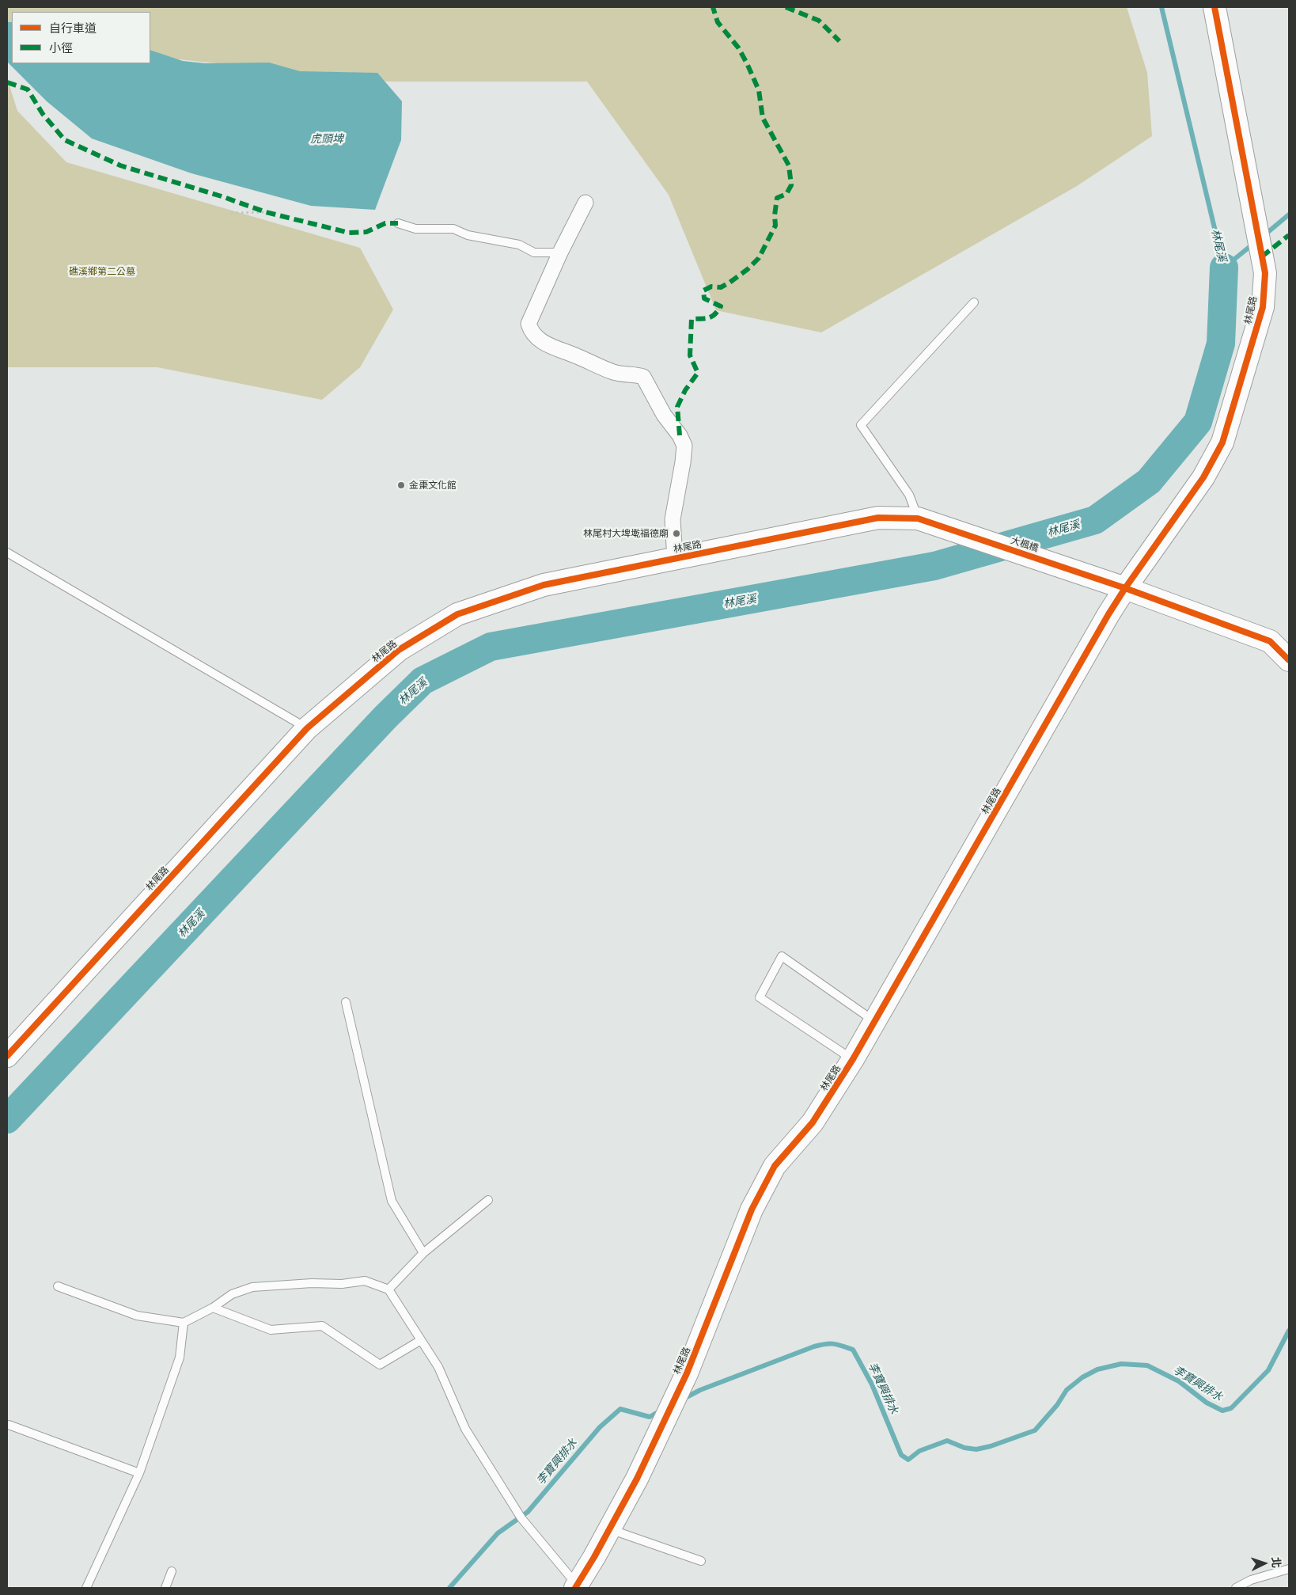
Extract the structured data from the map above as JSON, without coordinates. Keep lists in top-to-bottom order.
{
  "streets": {
    "street": ["林尾路", "大楓橋"]
  },
  "crossings": [
    ["林尾路", "大楓橋"]
  ],
  "water": ["虎頭埤", "林尾溪", "李寶興排水"],
  "parks": ["礁溪鄉第二公墓"],
  "places": ["金棗文化館", "林尾村大埤墘福德廟"],
  "legend": ["自行車道", "小徑"],
  "north": "right"
}
